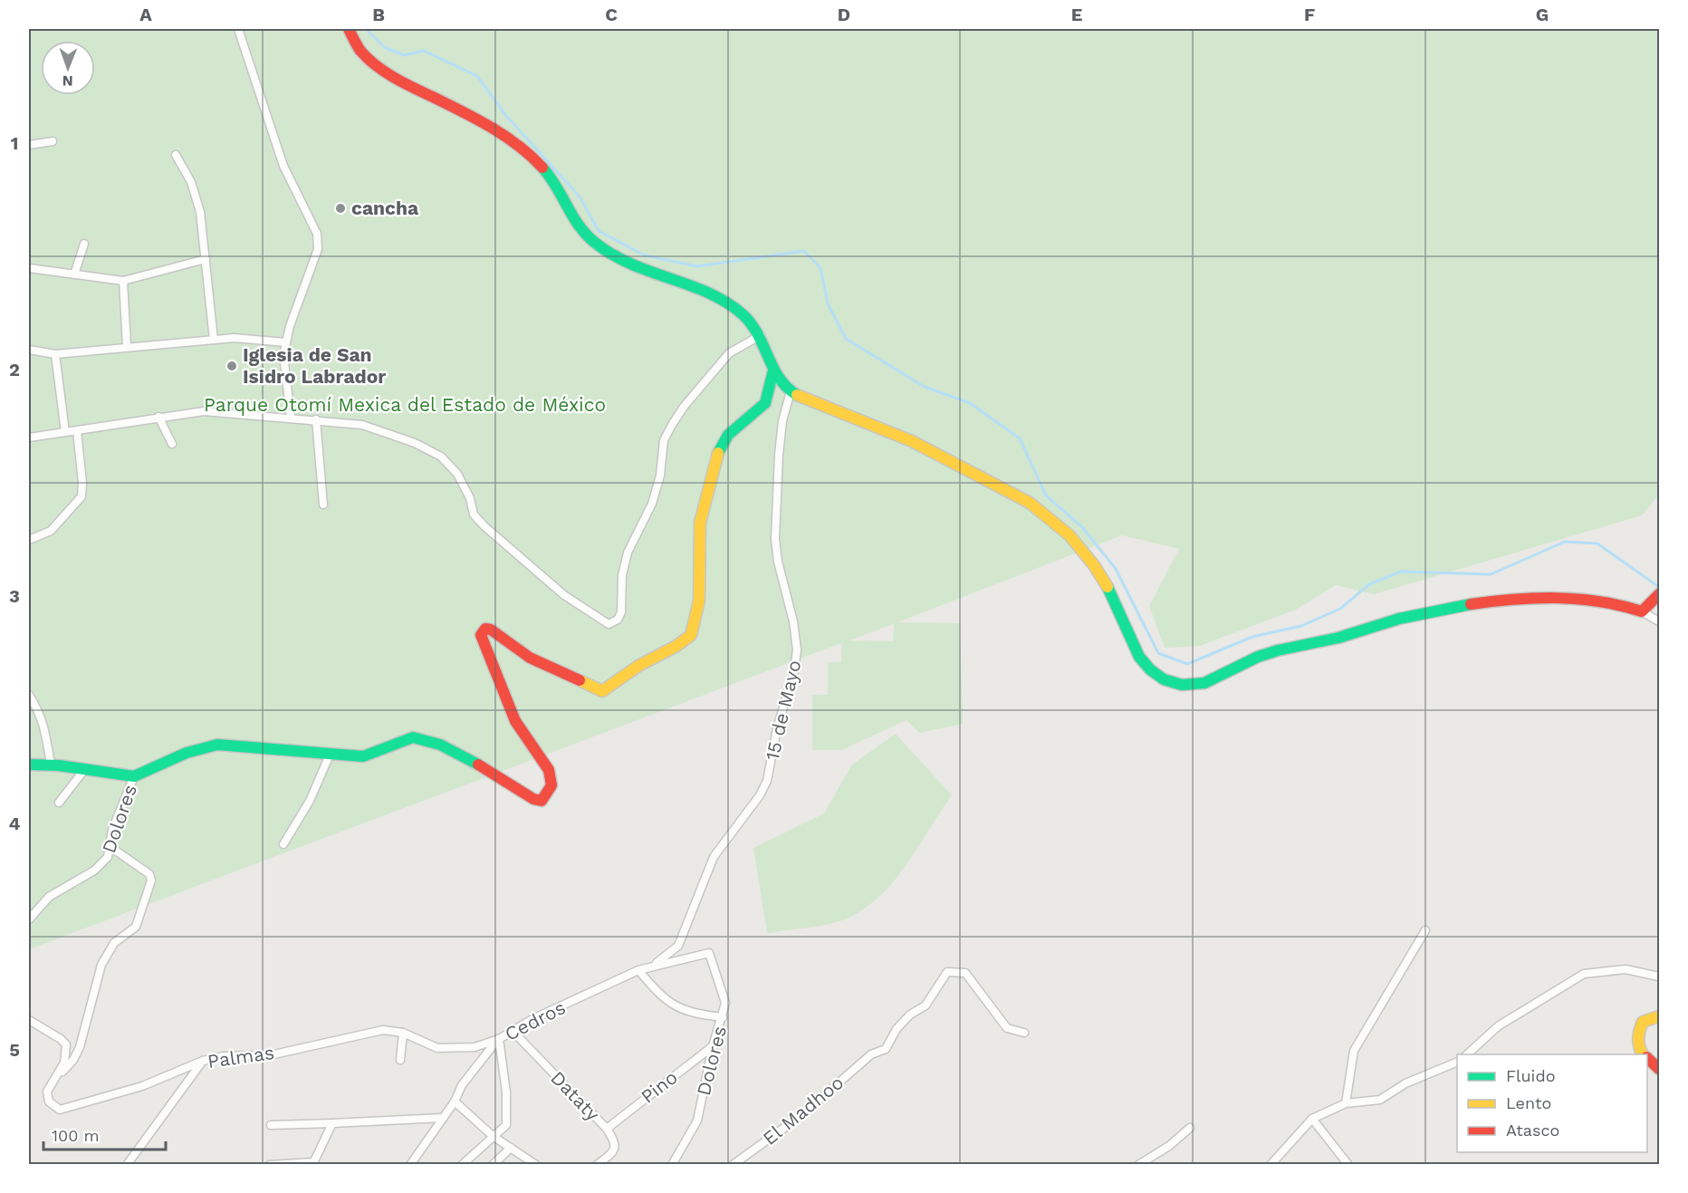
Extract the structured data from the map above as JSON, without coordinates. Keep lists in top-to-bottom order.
{
  "streets": {
    "street": [
      "15 de Mayo",
      "Dolores",
      "Cedros",
      "Palmas",
      "Pino",
      "Dataty",
      "El Madhoo"
    ]
  },
  "crossings": [
    ["15 de Mayo", "Cedros"],
    ["Dolores", "Cedros"],
    ["Dolores", "Palmas"],
    ["Dolores", "Pino"],
    ["Cedros", "Palmas"],
    ["Cedros", "Dataty"],
    ["Pino", "Dataty"]
  ],
  "parks": ["Parque Otomí Mexica del Estado de México"],
  "places": ["cancha", "Iglesia de San Isidro Labrador"],
  "legend": ["Fluido", "Lento", "Atasco"],
  "scale_bar": "100 m",
  "north": "bottom",
  "grid": {
    "columns": [
      "A",
      "B",
      "C",
      "D",
      "E",
      "F",
      "G"
    ],
    "rows": [
      "1",
      "2",
      "3",
      "4",
      "5"
    ]
  }
}
